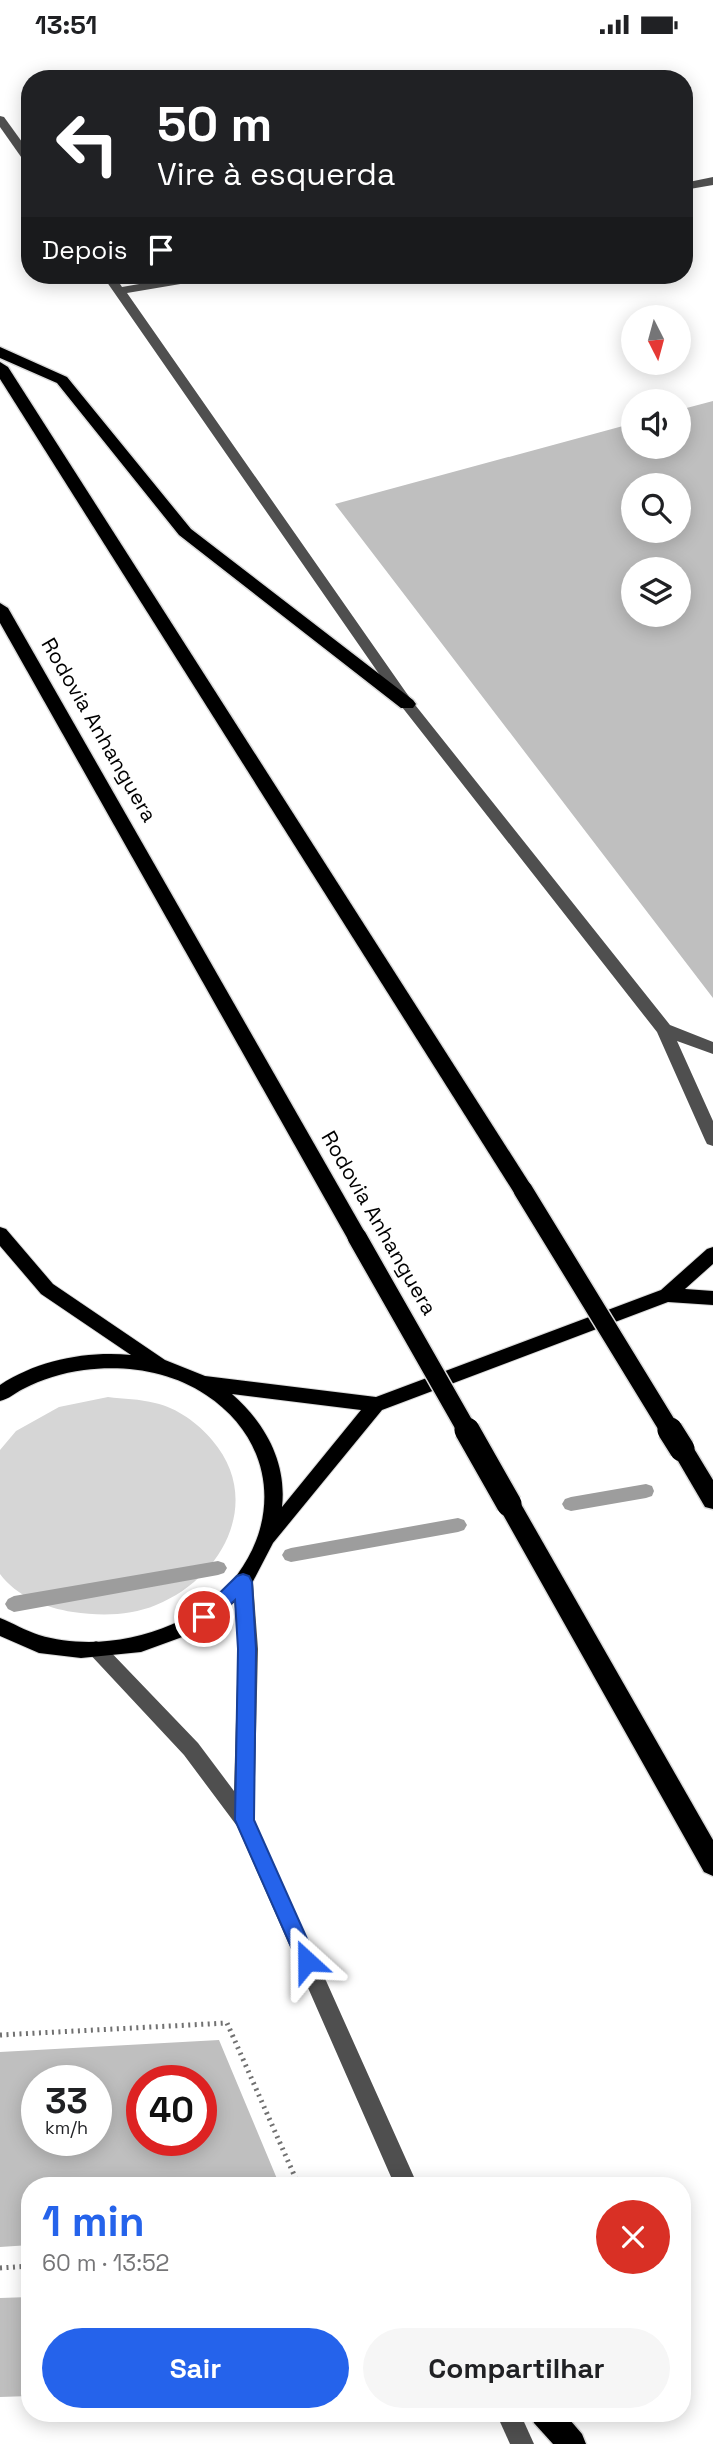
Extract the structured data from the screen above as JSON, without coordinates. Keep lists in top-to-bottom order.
{
  "streets": {
    "highway": ["Rodovia Anhanguera"]
  },
  "north": "bottom",
  "page": {
    "status": "13:51",
    "turn": ["50 m", "Vire à esquerda"],
    "then": "Depois",
    "speed": "33 km/h",
    "limit": "40",
    "heading": ["1 min", "60 m · 13:52"],
    "buttons": ["Sair", "Compartilhar"]
  }
}
